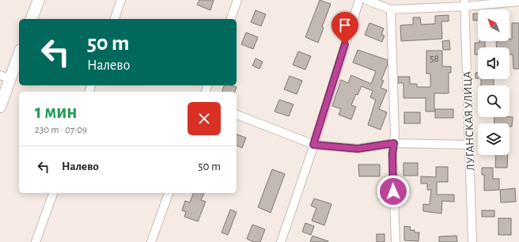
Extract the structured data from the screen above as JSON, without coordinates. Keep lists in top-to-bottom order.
{
  "streets": {
    "street": ["ЛУГАНСКАЯ УЛИЦА"]
  },
  "house_numbers": ["58"],
  "north": "top left",
  "page": {
    "turn": ["50 m", "Налево"],
    "heading": ["1 мин", "230 m · 07:09"],
    "list": [
      {
        "name": "Налево",
        "value": "50 m"
      }
    ]
  }
}
